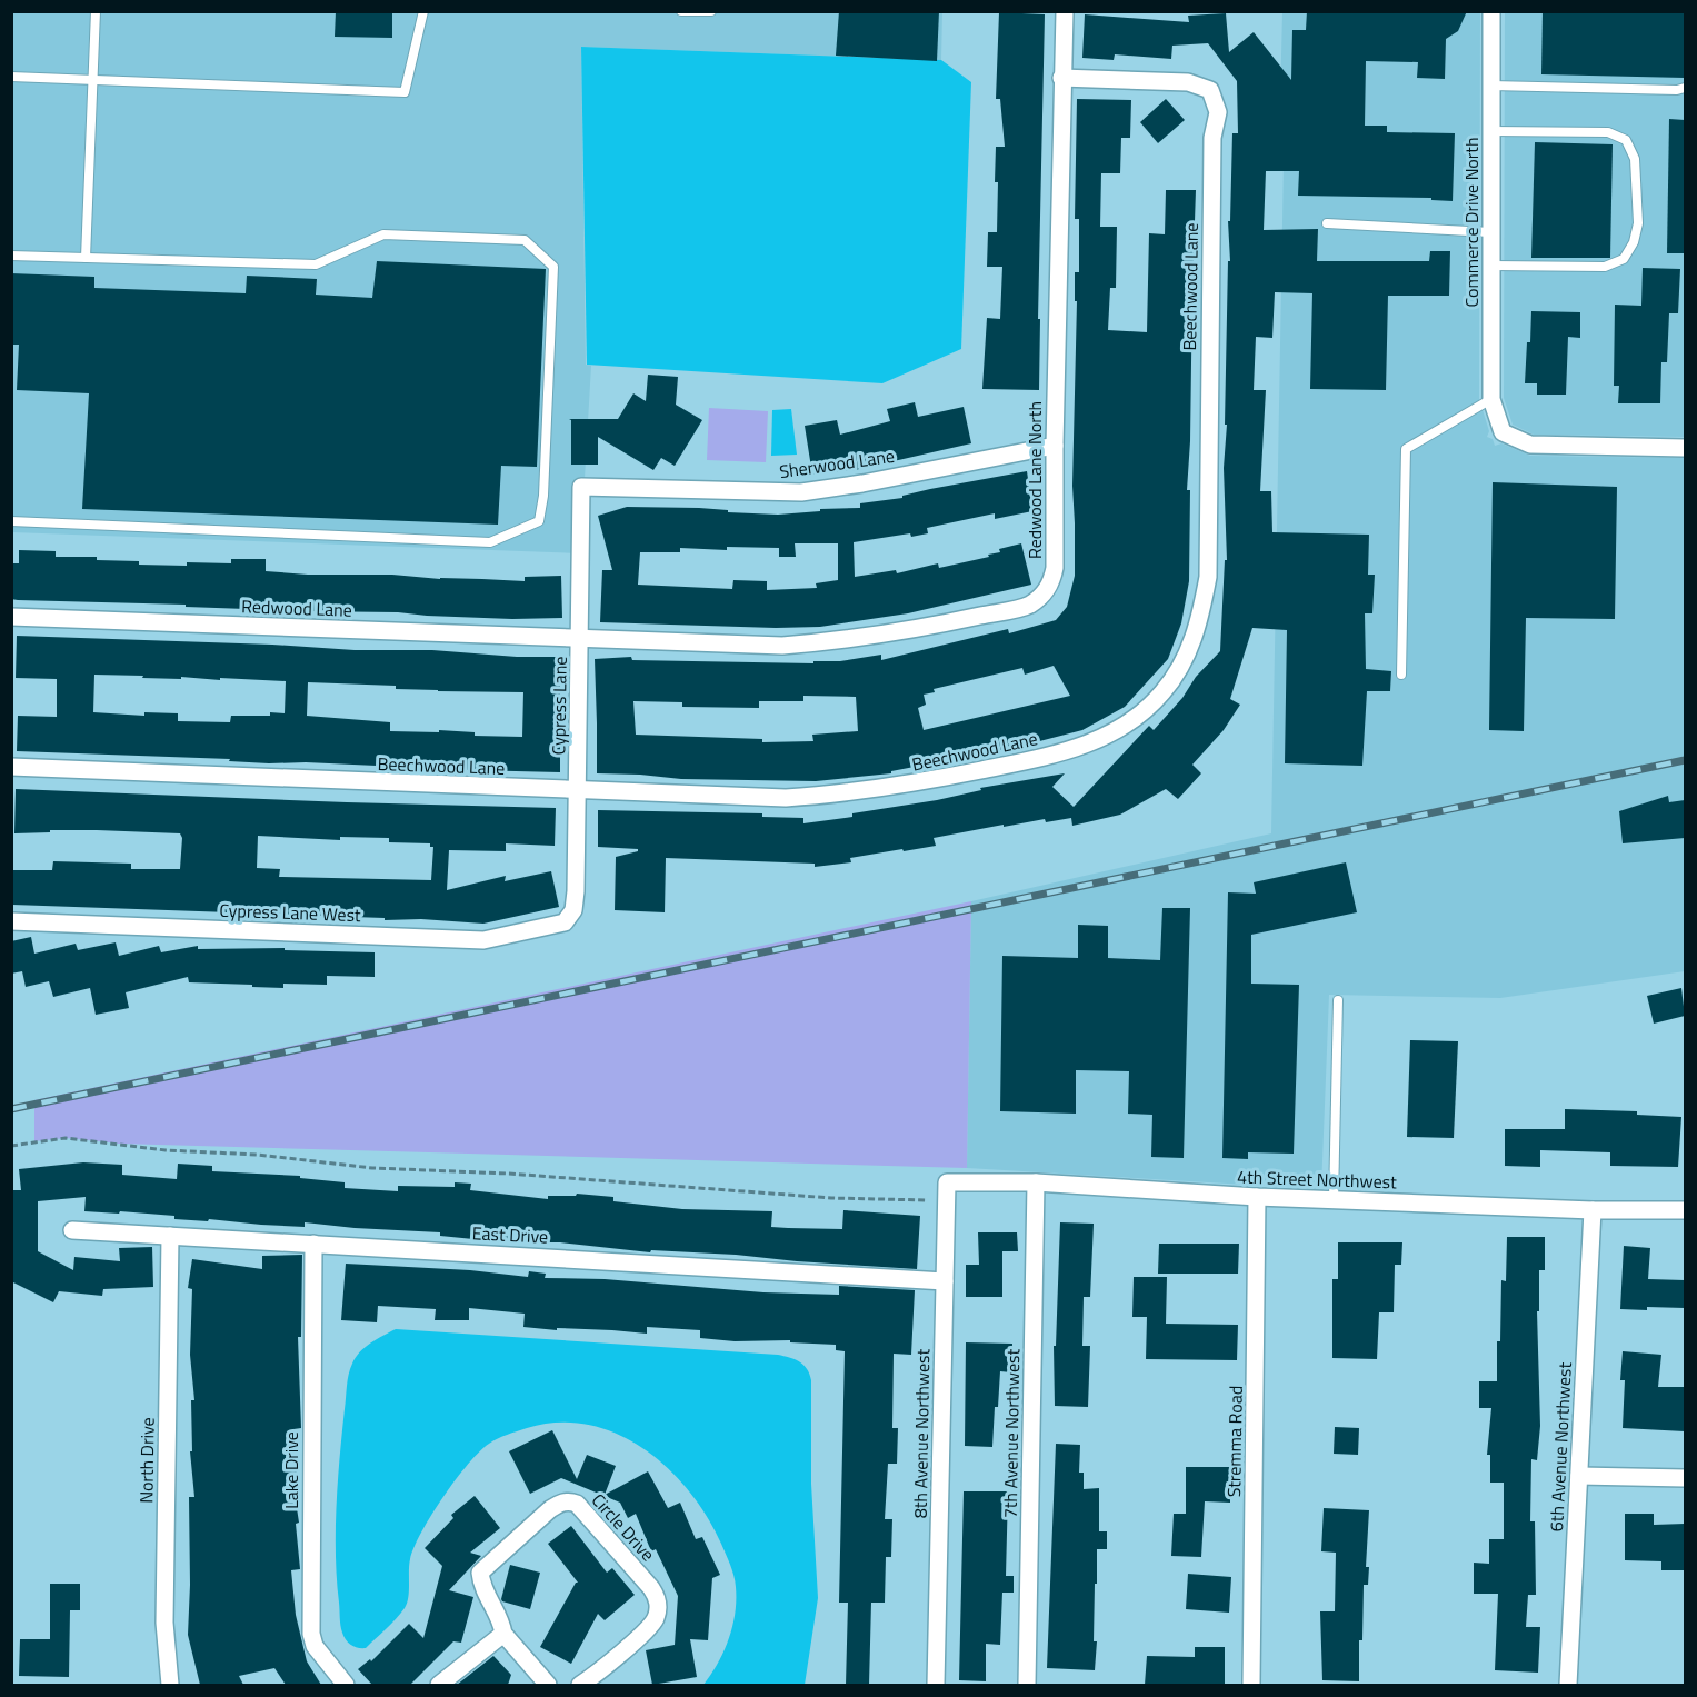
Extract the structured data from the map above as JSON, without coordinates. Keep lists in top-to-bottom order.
{
  "streets": {
    "street": [
      "Commerce Drive North",
      "Beechwood Lane",
      "Sherwood Lane",
      "Redwood Lane North",
      "Redwood Lane",
      "Cypress Lane",
      "Cypress Lane West",
      "4th Street Northwest",
      "East Drive",
      "8th Avenue Northwest",
      "7th Avenue Northwest",
      "Stremma Road",
      "6th Avenue Northwest",
      "North Drive",
      "Lake Drive",
      "Circle Drive"
    ]
  },
  "crossings": [
    ["Beechwood Lane", "Redwood Lane North"],
    ["Beechwood Lane", "Cypress Lane"],
    ["Sherwood Lane", "Redwood Lane North"],
    ["Sherwood Lane", "Cypress Lane"],
    ["Redwood Lane North", "Redwood Lane"],
    ["Redwood Lane North", "Cypress Lane"],
    ["Redwood Lane", "Cypress Lane"],
    ["Cypress Lane", "Cypress Lane West"],
    ["4th Street Northwest", "8th Avenue Northwest"],
    ["4th Street Northwest", "7th Avenue Northwest"],
    ["4th Street Northwest", "Stremma Road"],
    ["4th Street Northwest", "6th Avenue Northwest"],
    ["East Drive", "8th Avenue Northwest"],
    ["East Drive", "North Drive"],
    ["East Drive", "Lake Drive"]
  ]
}
